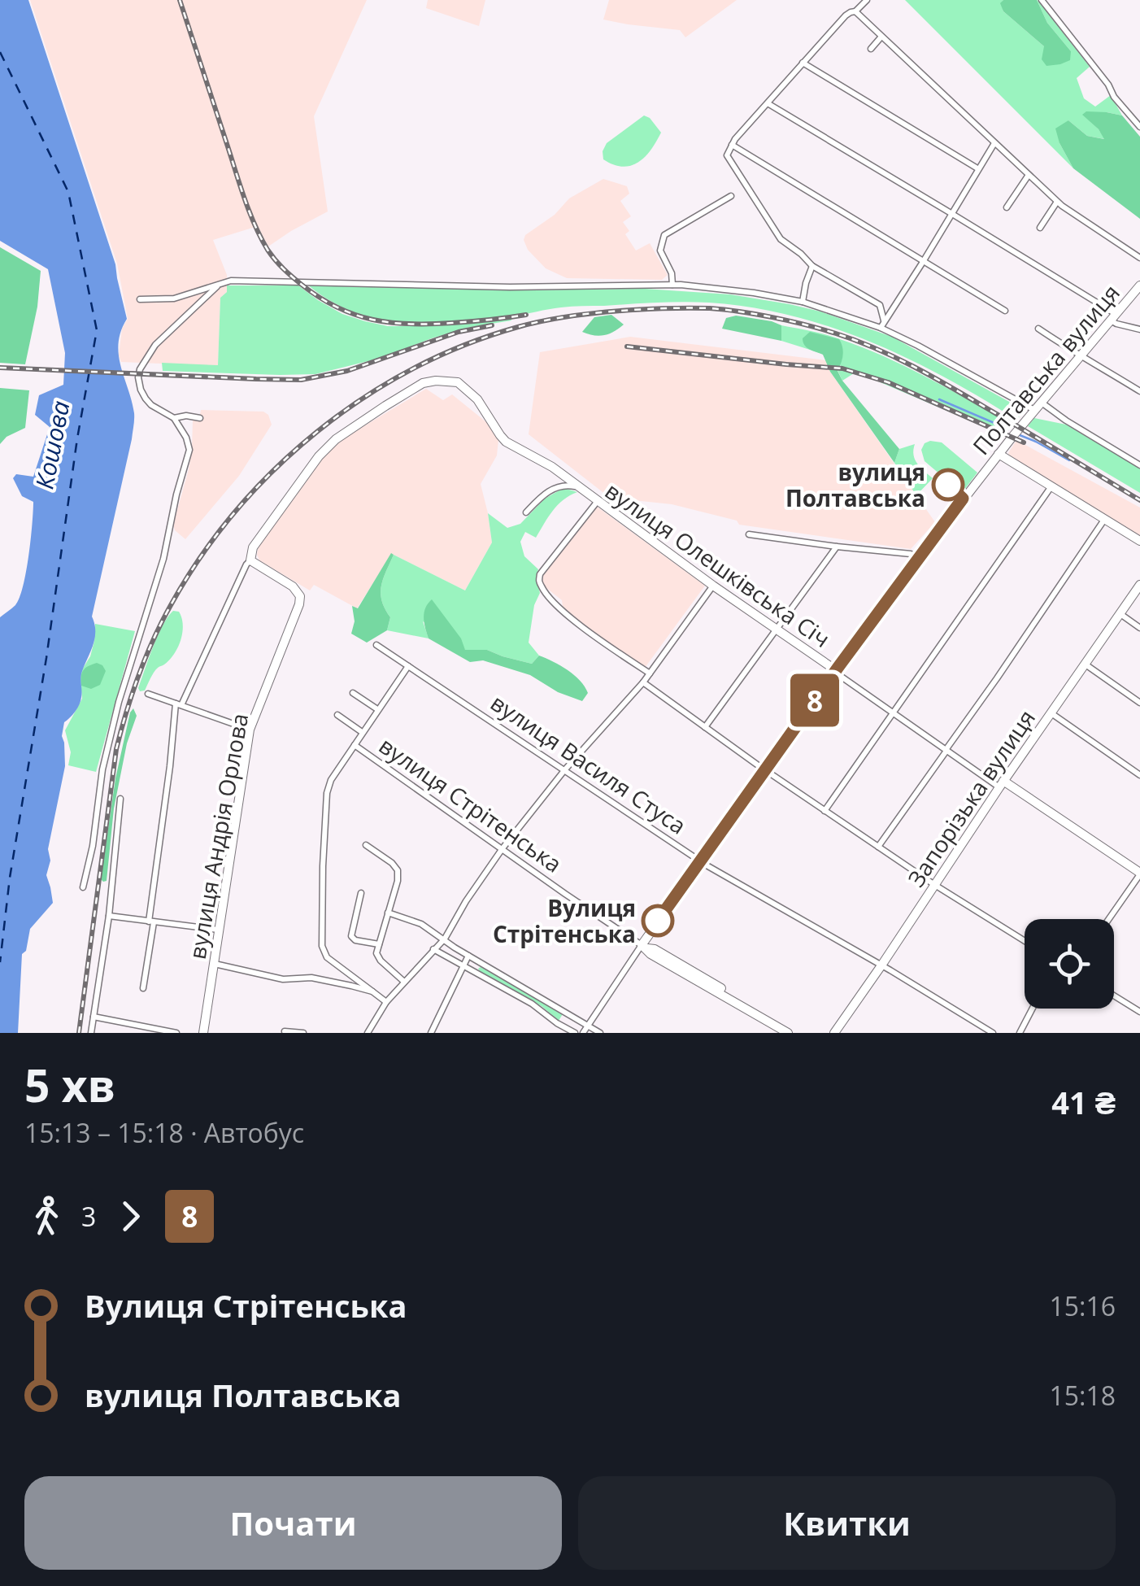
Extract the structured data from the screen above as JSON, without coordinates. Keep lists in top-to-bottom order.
{
  "streets": {
    "street": [
      "Полтавська вулиця",
      "вулиця Олешківська Січ",
      "вулиця Василя Стуса",
      "Запорізька вулиця",
      "вулиця Стрітенська",
      "вулиця Андрія Орлова"
    ]
  },
  "crossings": [
    ["Полтавська вулиця", "вулиця Олешківська Січ"],
    ["Полтавська вулиця", "вулиця Василя Стуса"],
    ["Полтавська вулиця", "вулиця Стрітенська"],
    ["вулиця Олешківська Січ", "Запорізька вулиця"],
    ["вулиця Василя Стуса", "Запорізька вулиця"]
  ],
  "water": ["Кошова"],
  "places": ["вулиця Полтавська", "Вулиця Стрітенська"],
  "lines": ["bus line 8"],
  "page": {
    "on_map": "8",
    "heading": ["5 хв", "15:13 – 15:18 · Автобус", "41 ₴"],
    "legs": ["3", "8"],
    "list": [
      {
        "name": "Вулиця Стрітенська",
        "value": "15:16"
      },
      {
        "name": "вулиця Полтавська",
        "value": "15:18"
      }
    ],
    "buttons": ["Почати", "Квитки"]
  }
}
